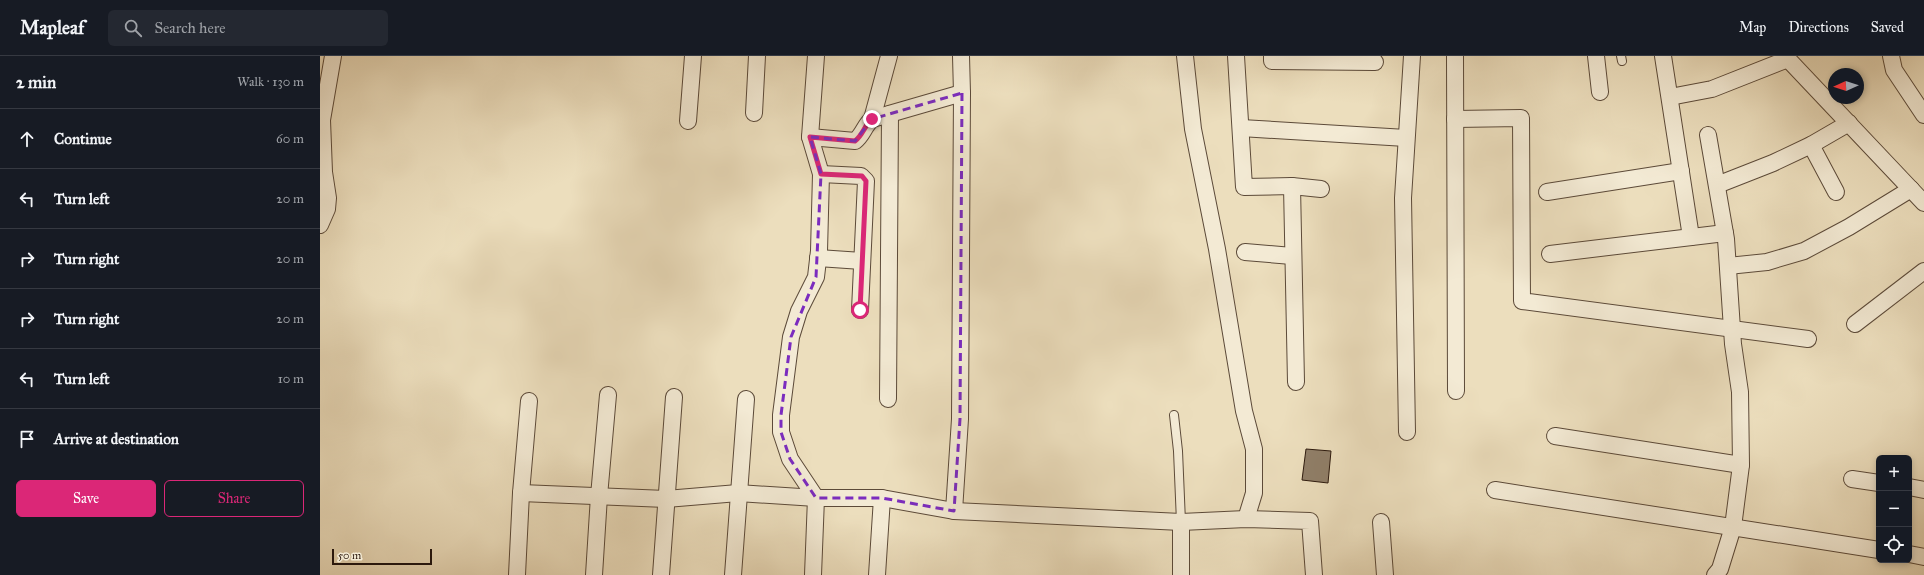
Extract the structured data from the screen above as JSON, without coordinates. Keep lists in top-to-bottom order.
{
  "scale_bar": "50 m",
  "north": "left",
  "page": {
    "header": "Mapleaf",
    "search": "Search here",
    "nav": ["Map", "Directions", "Saved"],
    "heading": ["2 min", "Walk · 130 m"],
    "list": [
      ["Continue", "60 m"],
      ["Turn left", "20 m"],
      ["Turn right", "20 m"],
      ["Turn right", "20 m"],
      ["Turn left", "10 m"],
      "Arrive at destination"
    ],
    "map_buttons": ["+", "−"],
    "buttons": ["Save", "Share"],
    "scale": "50 m"
  }
}
